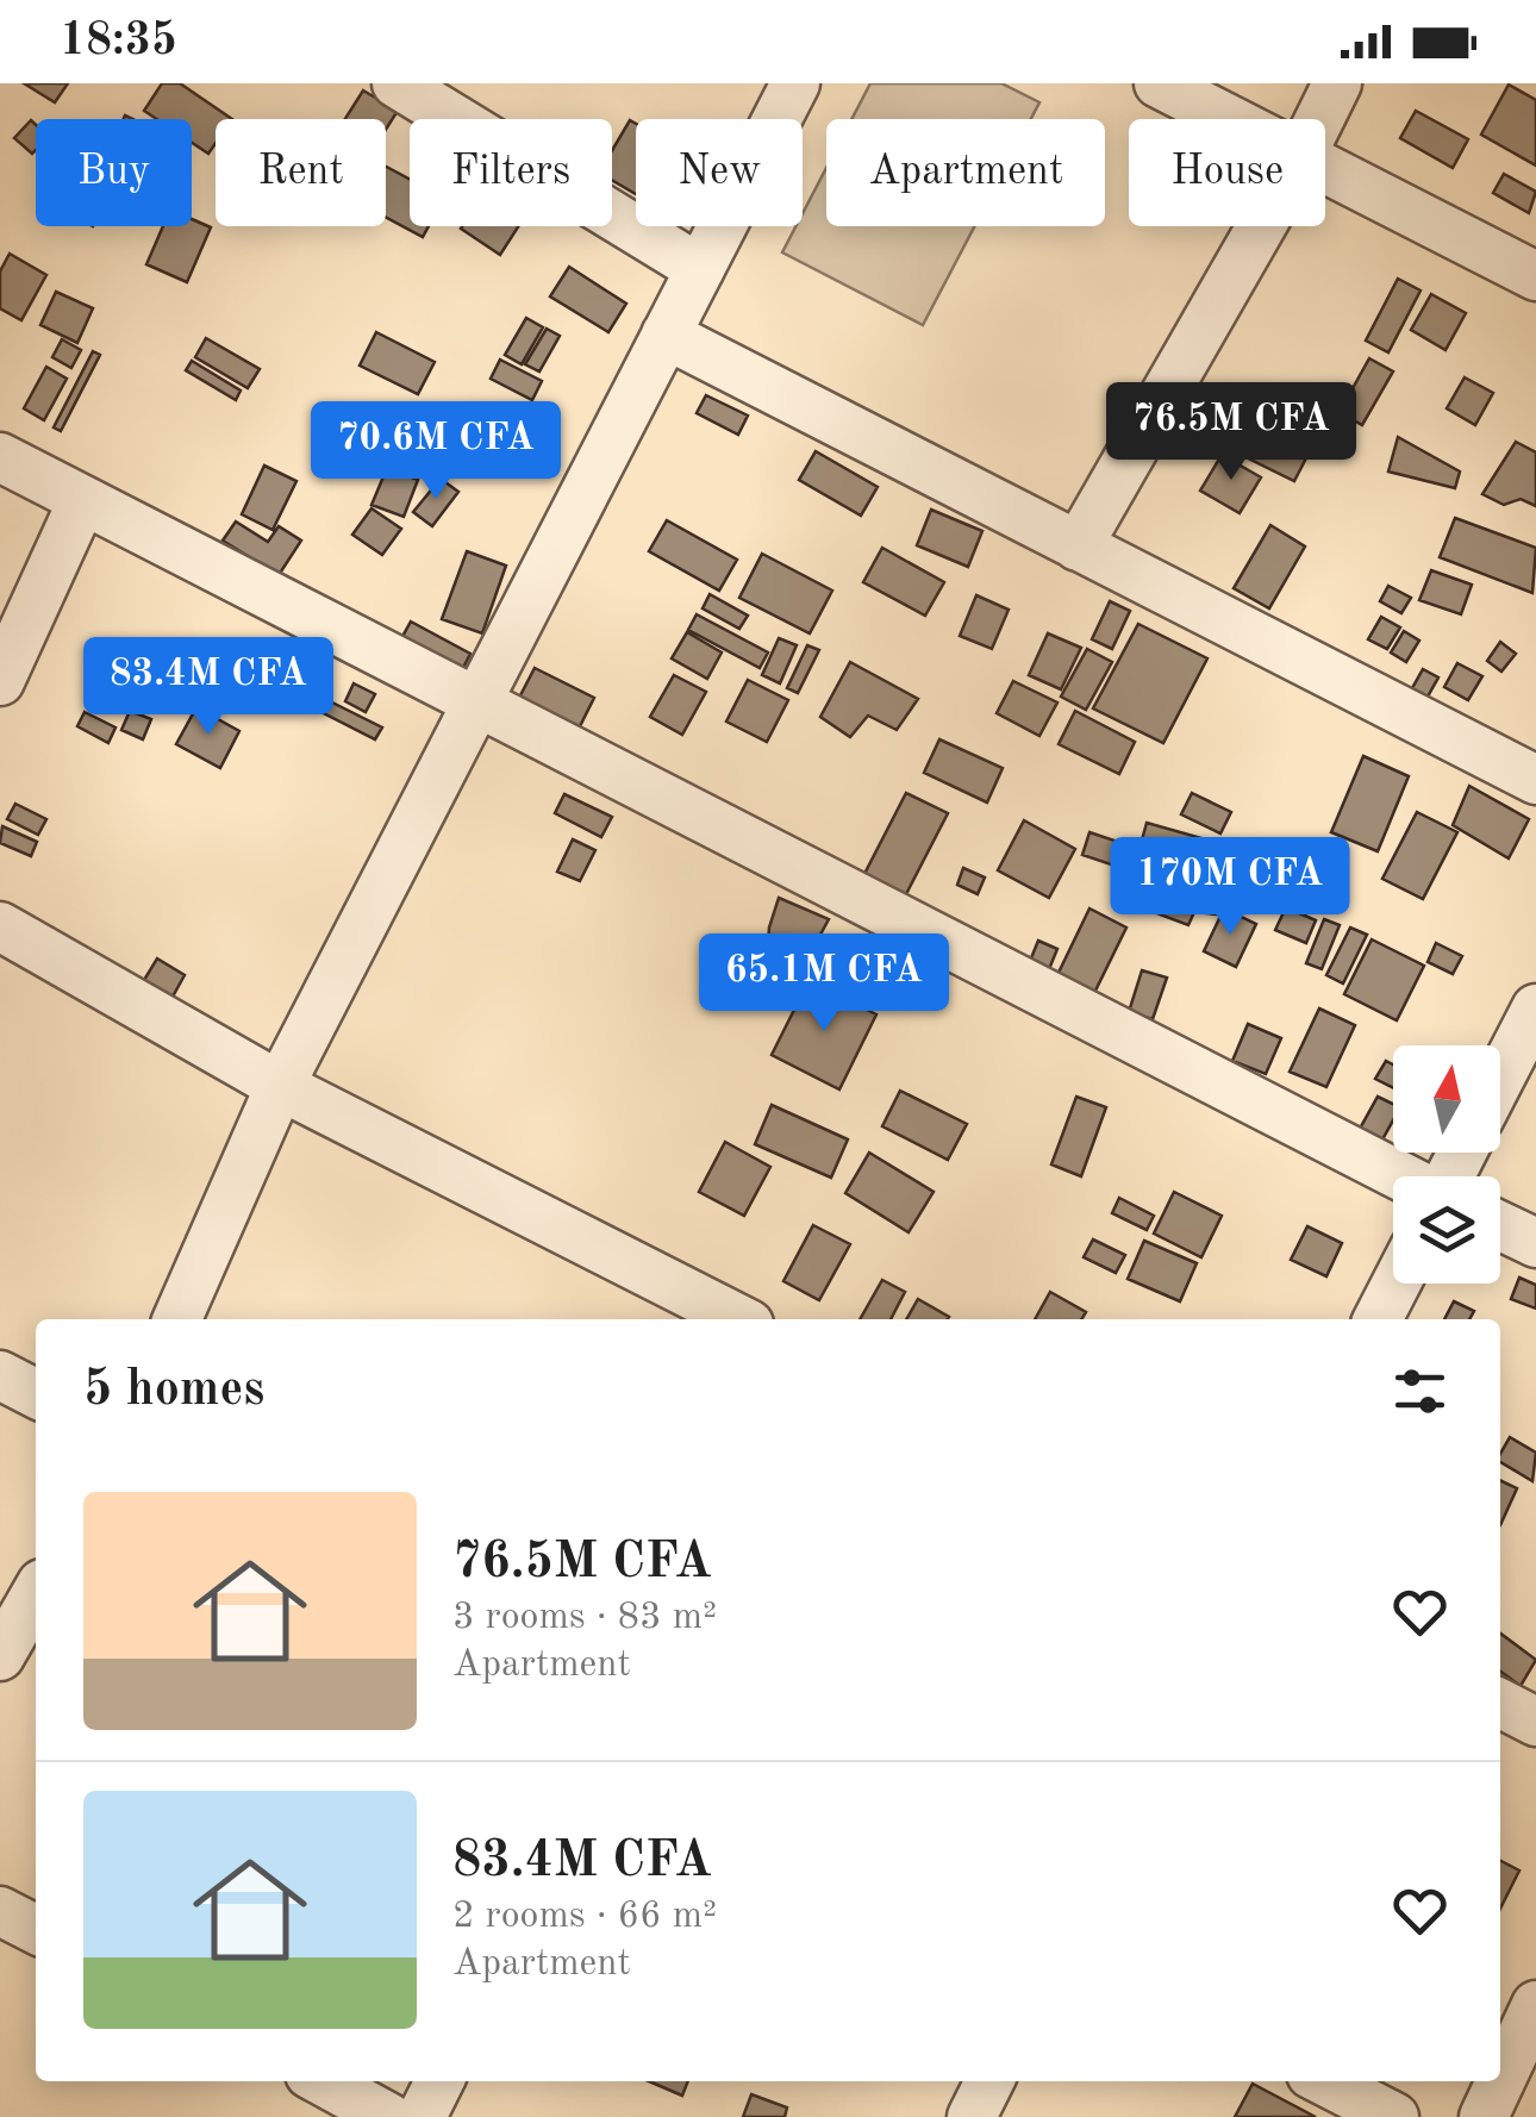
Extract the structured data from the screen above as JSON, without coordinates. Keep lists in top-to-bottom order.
{
  "north": "top",
  "page": {
    "status": "18:35",
    "chip": [
      "Buy",
      "Rent",
      "Filters",
      "New",
      "Apartment",
      "House"
    ],
    "price": [
      "76.5M CFA",
      "70.6M CFA",
      "83.4M CFA",
      "170M CFA",
      "65.1M CFA"
    ],
    "heading": "5 homes",
    "list": [
      {
        "name": "76.5M CFA",
        "note": "3 rooms · 83 m² · Apartment"
      },
      {
        "name": "83.4M CFA",
        "note": "2 rooms · 66 m² · Apartment"
      }
    ]
  }
}
